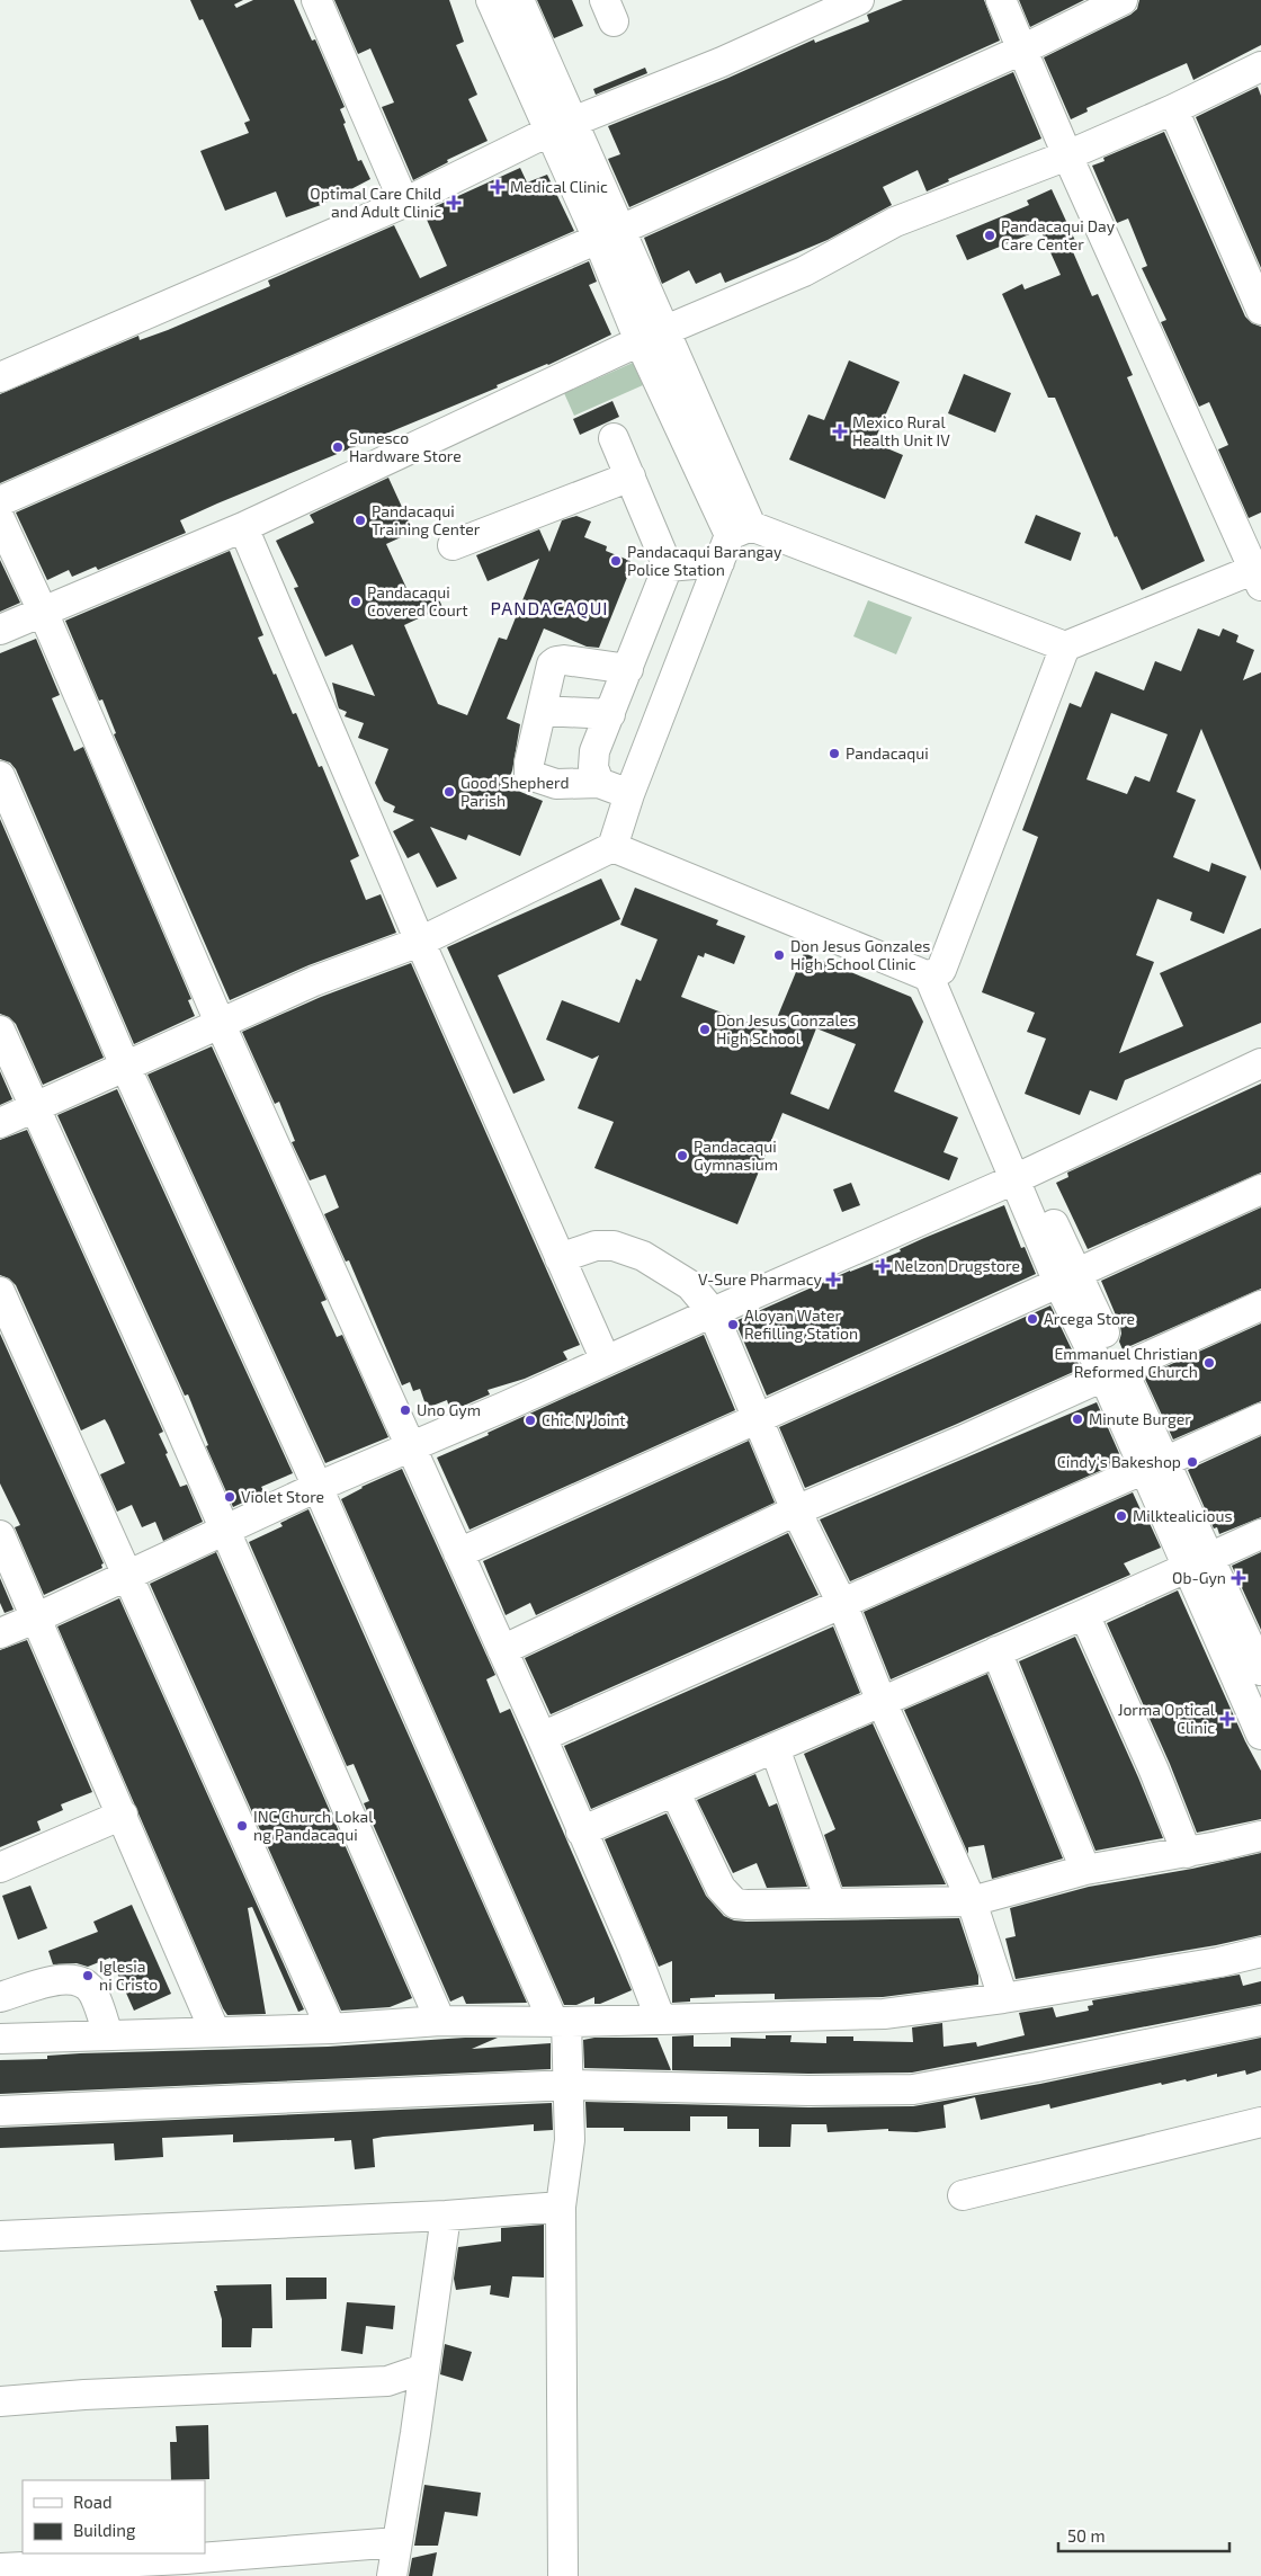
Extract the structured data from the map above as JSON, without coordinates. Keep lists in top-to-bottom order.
{
  "districts": ["PANDACAQUI"],
  "places": {
    "health": [
      "Medical Clinic",
      "Optimal Care Child and Adult Clinic",
      "Mexico Rural Health Unit IV",
      "Nelzon Drugstore",
      "V-Sure Pharmacy",
      "Ob-Gyn",
      "Jorma Optical Clinic"
    ],
    "other": [
      "Pandacaqui Day Care Center",
      "Sunesco Hardware Store",
      "Pandacaqui Training Center",
      "Pandacaqui Barangay Police Station",
      "Pandacaqui Covered Court",
      "Pandacaqui",
      "Good Shepherd Parish",
      "Don Jesus Gonzales High School Clinic",
      "Don Jesus Gonzales High School",
      "Pandacaqui Gymnasium",
      "Arcega Store",
      "Aloyan Water Refilling Station",
      "Emmanuel Christian Reformed Church",
      "Uno Gym",
      "Minute Burger",
      "Chic N' Joint",
      "Cindy's Bakeshop",
      "Violet Store",
      "Milktealicious",
      "INC Church Lokal ng Pandacaqui",
      "Iglesia ni Cristo"
    ]
  },
  "legend": ["Road", "Building"],
  "scale_bar": "50 m"
}
